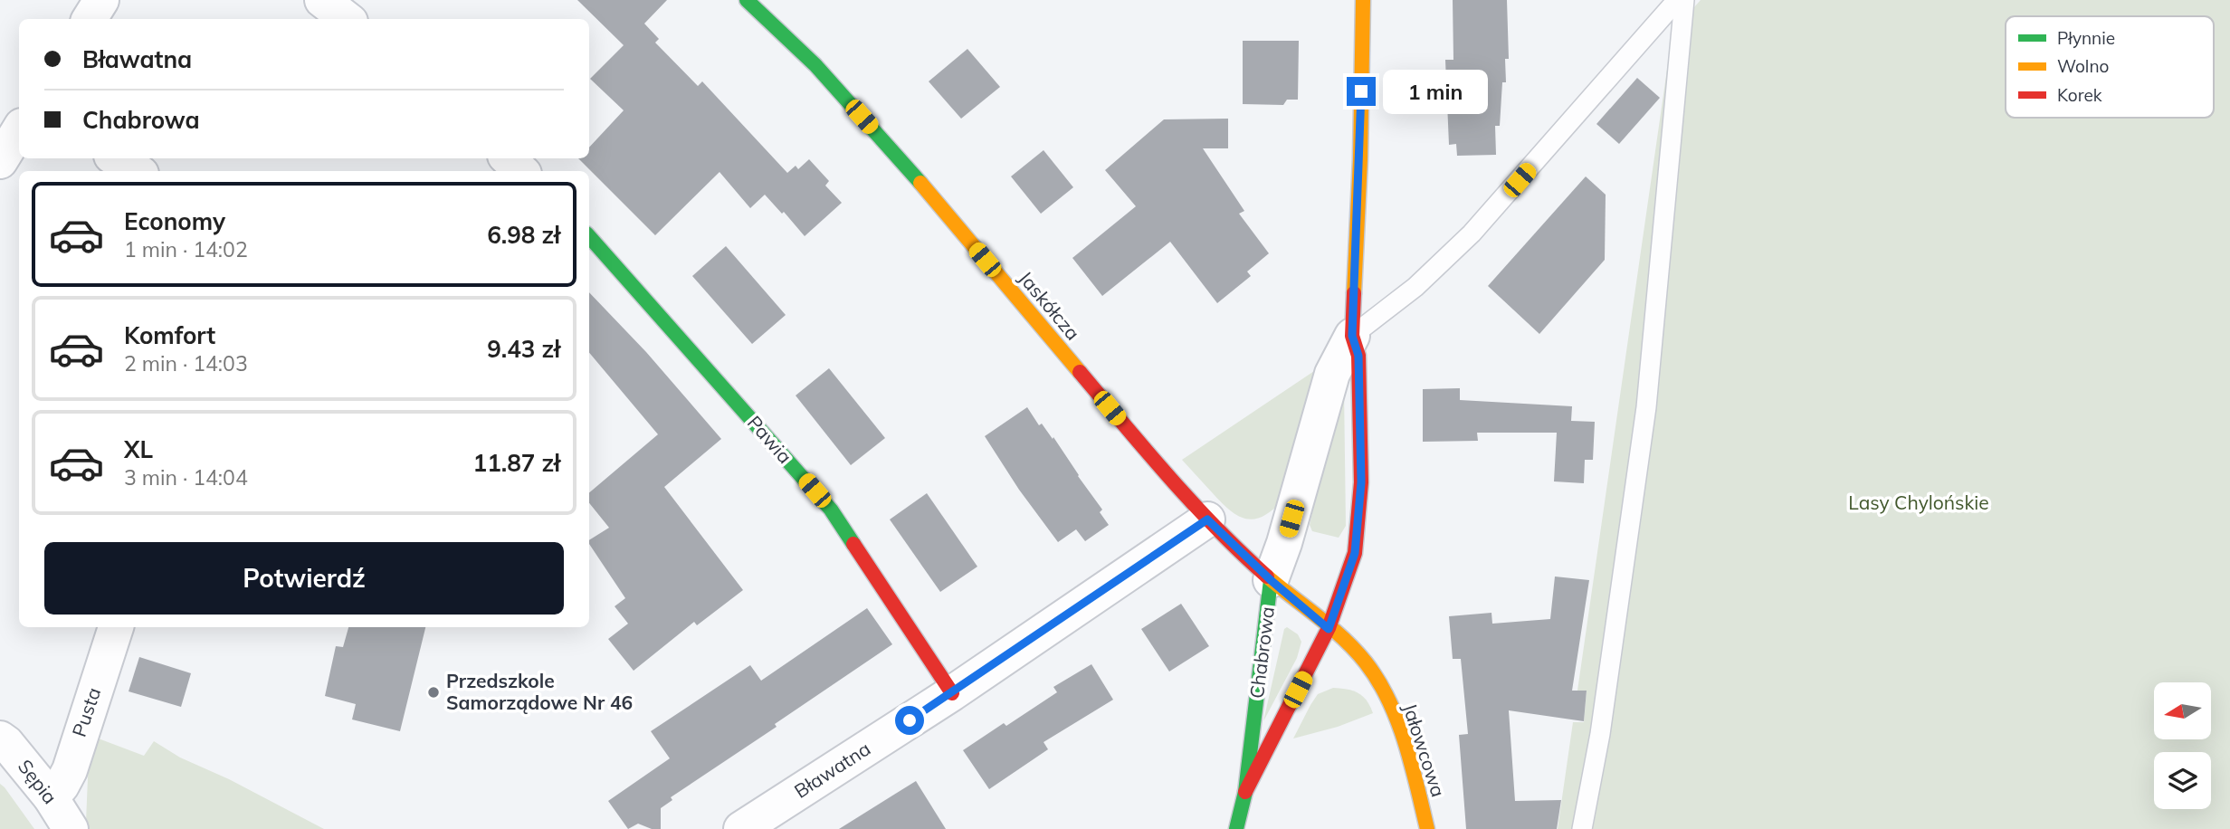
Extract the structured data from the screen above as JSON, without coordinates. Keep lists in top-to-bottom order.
{
  "streets": {
    "street": [
      "Jaskółcza",
      "Pawia",
      "Chabrowa",
      "Pusta",
      "Jałowcowa",
      "Bławatna",
      "Sępia"
    ]
  },
  "crossings": [
    ["Jaskółcza", "Chabrowa"],
    ["Jaskółcza", "Jałowcowa"],
    ["Jaskółcza", "Bławatna"],
    ["Pawia", "Bławatna"],
    ["Chabrowa", "Jałowcowa"],
    ["Pusta", "Sępia"]
  ],
  "parks": ["Lasy Chylońskie"],
  "places": ["Przedszkole Samorządowe Nr 46"],
  "legend": ["Płynnie", "Wolno", "Korek"],
  "north": "left",
  "page": {
    "banner": ["Bławatna", "Chabrowa"],
    "bubble": "1 min",
    "list": [
      {
        "name": "Economy",
        "note": "1 min · 14:02",
        "value": "6.98 zł"
      },
      {
        "name": "Komfort",
        "note": "2 min · 14:03",
        "value": "9.43 zł"
      },
      {
        "name": "XL",
        "note": "3 min · 14:04",
        "value": "11.87 zł"
      }
    ],
    "buttons": "Potwierdź"
  }
}
